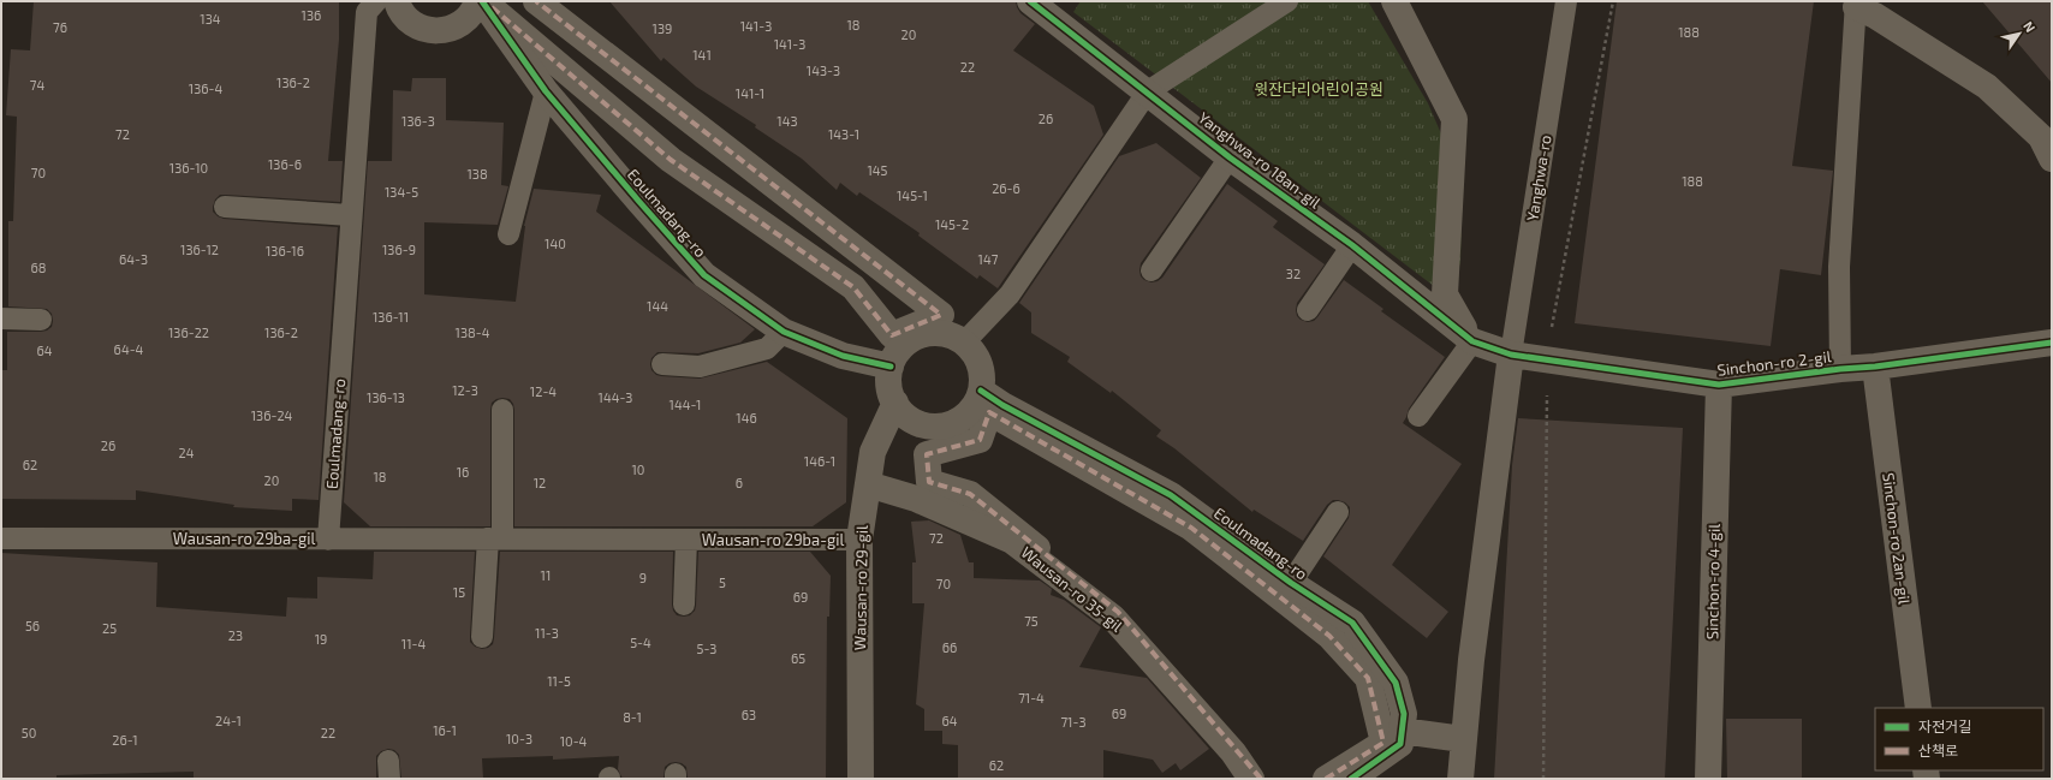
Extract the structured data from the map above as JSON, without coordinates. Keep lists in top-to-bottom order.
{
  "streets": {
    "street": [
      "Yanghwa-ro 18an-gil",
      "Eoulmadang-ro",
      "Sinchon-ro 2-gil",
      "Sinchon-ro 2an-gil",
      "Sinchon-ro 4-gil",
      "Wausan-ro 29-gil",
      "Wausan-ro 35-gil"
    ],
    "lane": ["Yanghwa-ro", "Wausan-ro 29ba-gil"]
  },
  "crossings": [
    ["Yanghwa-ro 18an-gil", "Sinchon-ro 2-gil"],
    ["Yanghwa-ro", "Sinchon-ro 2-gil"],
    ["Eoulmadang-ro", "Wausan-ro 29ba-gil"],
    ["Eoulmadang-ro", "Wausan-ro 29-gil"],
    ["Sinchon-ro 2-gil", "Sinchon-ro 2an-gil"],
    ["Sinchon-ro 2-gil", "Sinchon-ro 4-gil"],
    ["Wausan-ro 29ba-gil", "Wausan-ro 29-gil"],
    ["Wausan-ro 29-gil", "Wausan-ro 35-gil"]
  ],
  "parks": ["윗잔다리어린이공원"],
  "house_numbers": [
    "136",
    "134",
    "18",
    "141-3",
    "76",
    "139",
    "188",
    "20",
    "141-3",
    "141",
    "22",
    "143-3",
    "136-2",
    "74",
    "136-4",
    "141-1",
    "26",
    "136-3",
    "143",
    "72",
    "143-1",
    "136-6",
    "136-10",
    "145",
    "70",
    "138",
    "188",
    "26-6",
    "134-5",
    "145-1",
    "145-2",
    "140",
    "136-12",
    "136-9",
    "136-16",
    "64-3",
    "147",
    "68",
    "32",
    "144",
    "136-11",
    "136-22",
    "136-2",
    "138-4",
    "64-4",
    "64",
    "12-3",
    "12-4",
    "136-13",
    "144-3",
    "144-1",
    "136-24",
    "146",
    "26",
    "24",
    "146-1",
    "62",
    "10",
    "16",
    "18",
    "20",
    "12",
    "6",
    "72",
    "11",
    "9",
    "5",
    "70",
    "15",
    "69",
    "75",
    "56",
    "25",
    "11-3",
    "23",
    "19",
    "5-4",
    "11-4",
    "66",
    "5-3",
    "65",
    "11-5",
    "71-4",
    "69",
    "63",
    "8-1",
    "24-1",
    "64",
    "71-3",
    "16-1",
    "50",
    "22",
    "10-3",
    "26-1",
    "10-4",
    "62"
  ],
  "legend": ["자전거길", "산책로"],
  "north": "top right"
}
